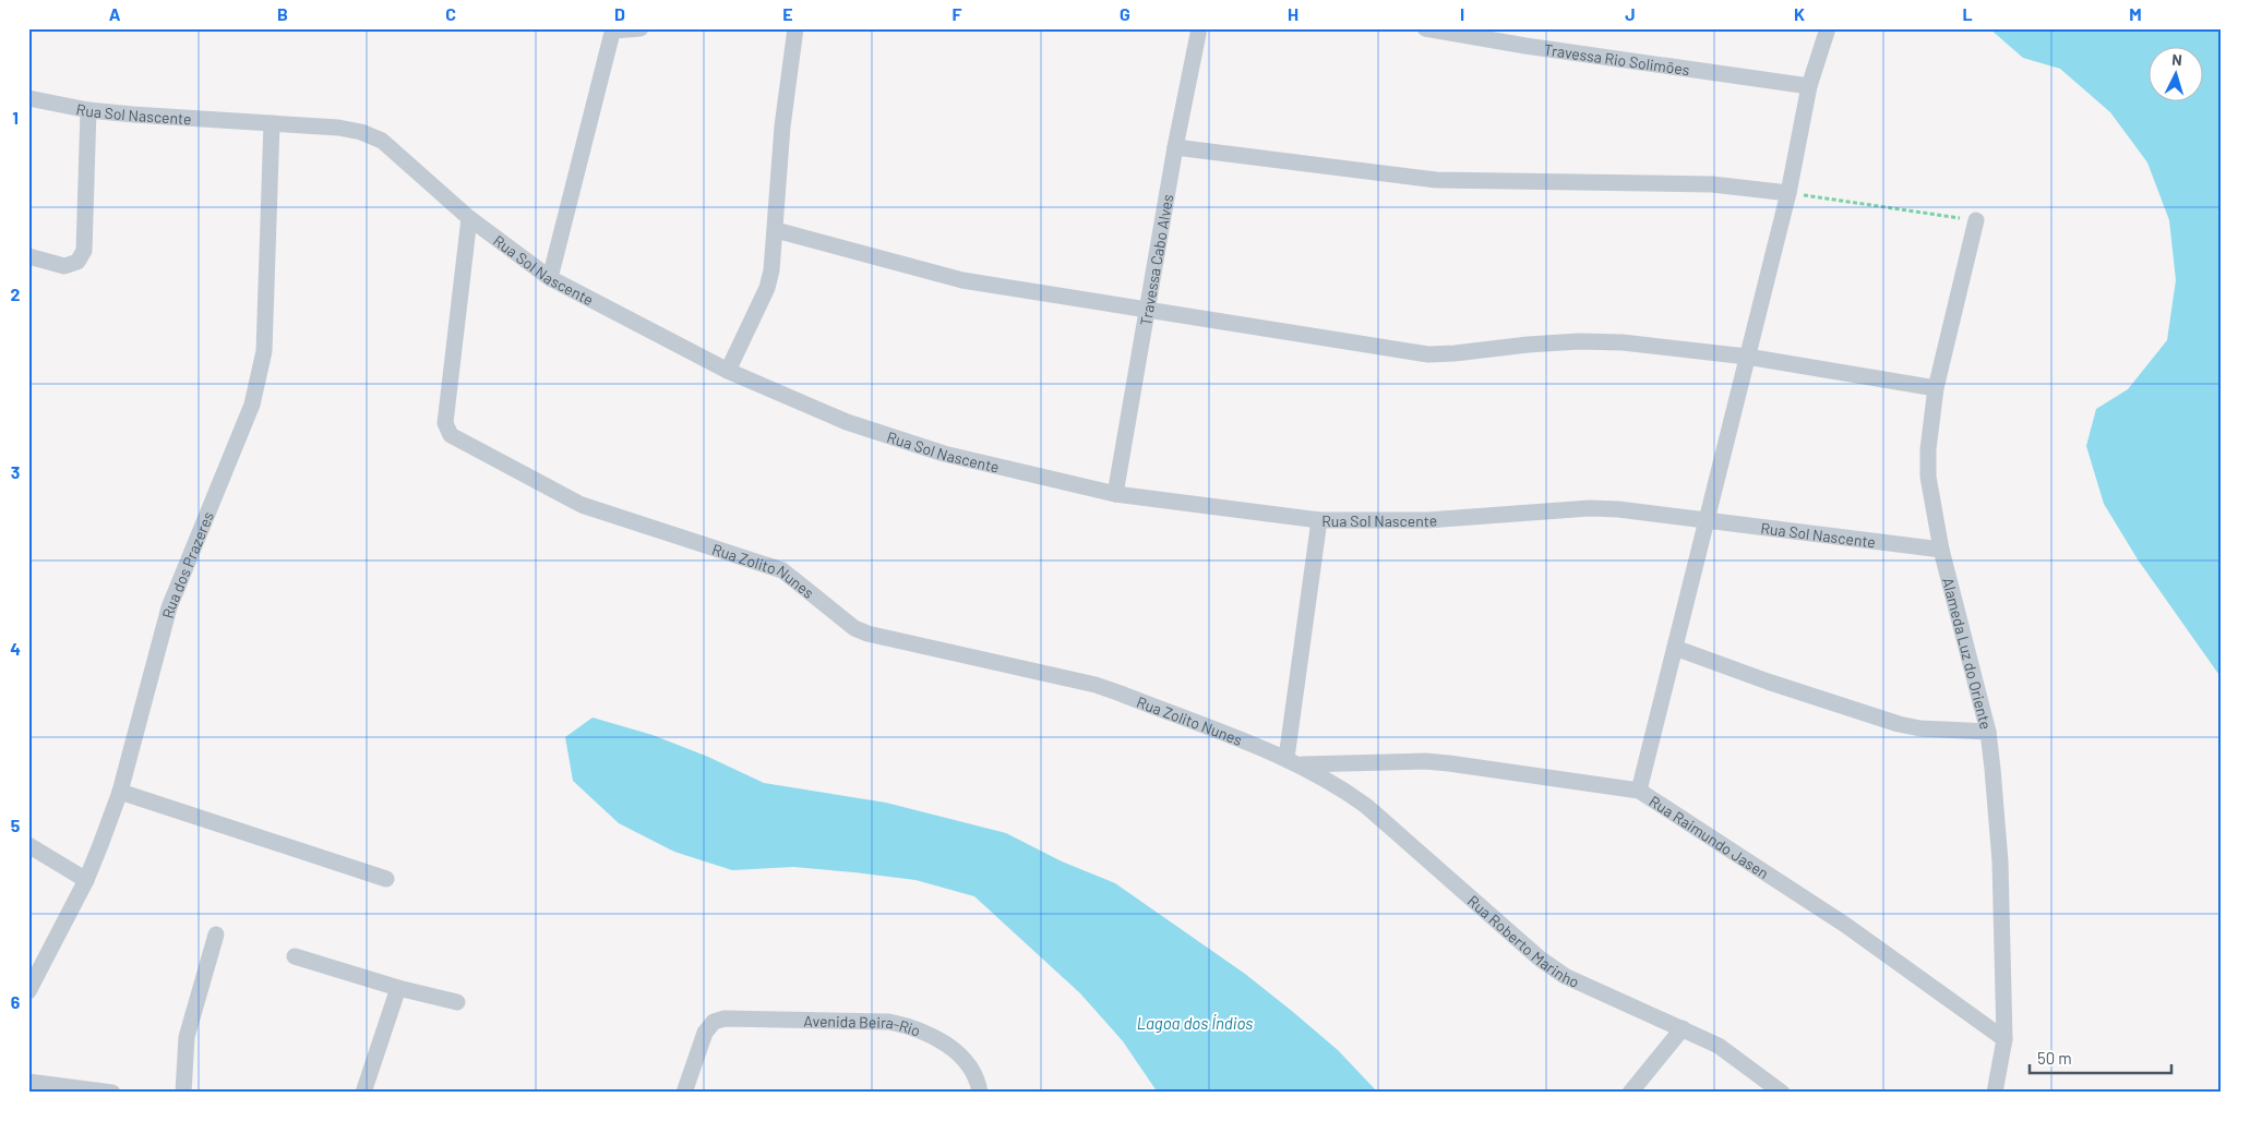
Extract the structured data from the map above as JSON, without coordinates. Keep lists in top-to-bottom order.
{
  "streets": {
    "street": [
      "Travessa Rio Solimões",
      "Rua Sol Nascente",
      "Travessa Cabo Alves",
      "Rua dos Prazeres",
      "Rua Zolito Nunes",
      "Alameda Luz do Oriente",
      "Rua Raimundo Jasen",
      "Rua Roberto Marinho",
      "Avenida Beira-Rio"
    ]
  },
  "crossings": [
    ["Rua Sol Nascente", "Travessa Cabo Alves"],
    ["Rua Sol Nascente", "Rua dos Prazeres"],
    ["Rua Sol Nascente", "Rua Zolito Nunes"],
    ["Rua Sol Nascente", "Alameda Luz do Oriente"],
    ["Rua Zolito Nunes", "Rua Raimundo Jasen"],
    ["Rua Zolito Nunes", "Rua Roberto Marinho"],
    ["Alameda Luz do Oriente", "Rua Raimundo Jasen"],
    ["Rua Raimundo Jasen", "Rua Roberto Marinho"]
  ],
  "water": ["Lagoa dos Índios"],
  "scale_bar": "50 m",
  "north": "top",
  "grid": {
    "columns": [
      "A",
      "B",
      "C",
      "D",
      "E",
      "F",
      "G",
      "H",
      "I",
      "J",
      "K",
      "L",
      "M"
    ],
    "rows": [
      "1",
      "2",
      "3",
      "4",
      "5",
      "6"
    ]
  }
}
